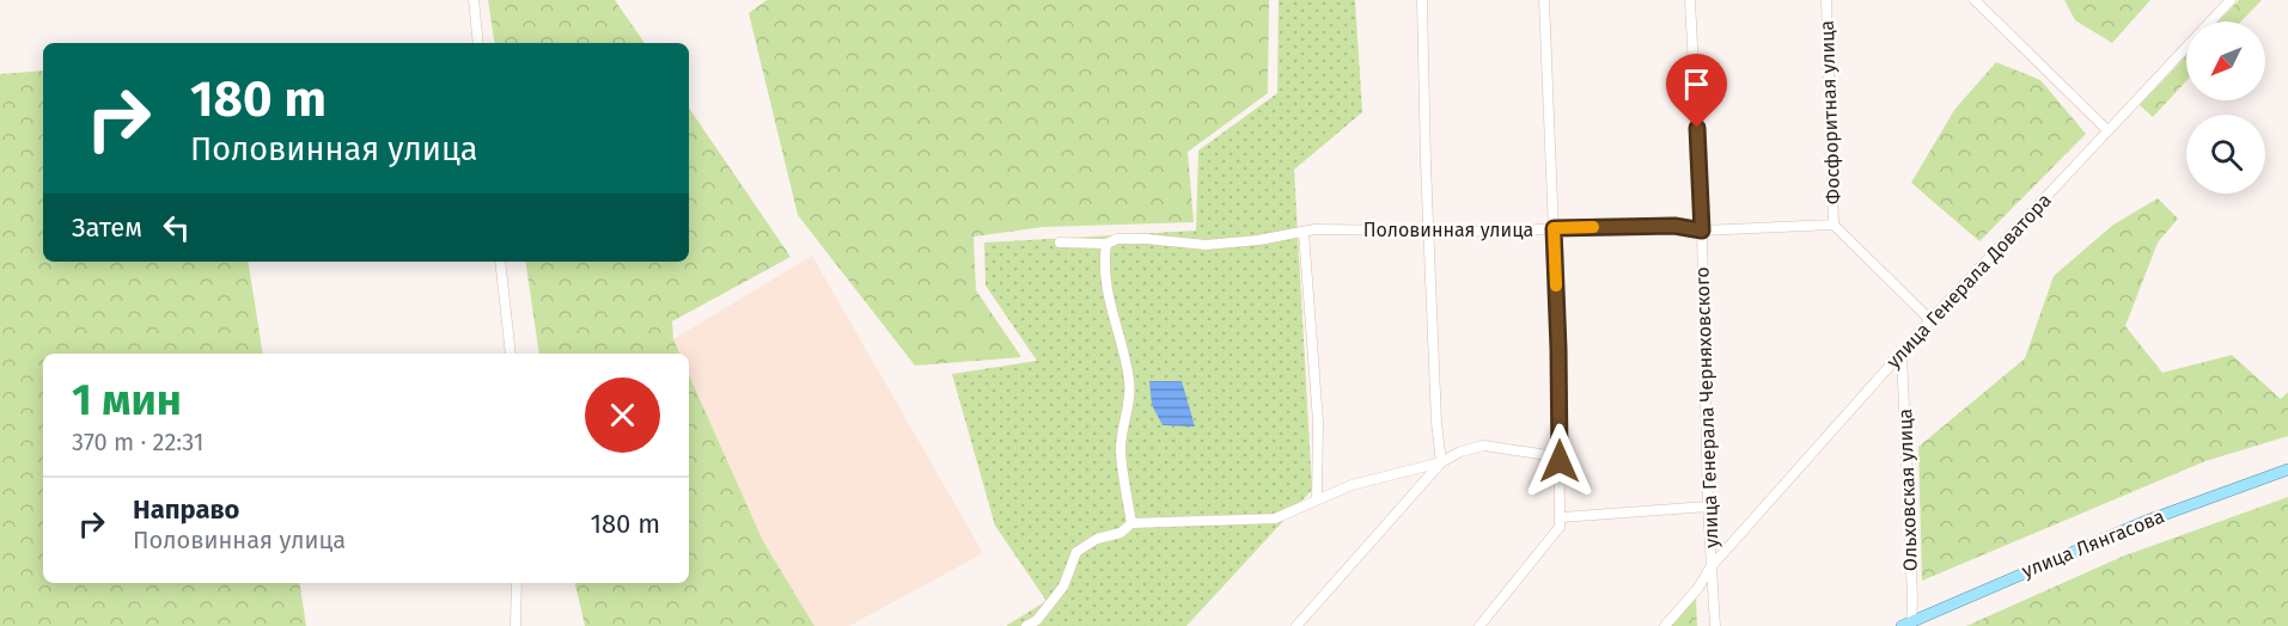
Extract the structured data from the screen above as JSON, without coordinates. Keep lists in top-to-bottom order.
{
  "streets": {
    "main road": ["улица Лянгасова"],
    "street": [
      "Фосфоритная улица",
      "Половинная улица",
      "улица Генерала Доватора",
      "улица Генерала Черняховского",
      "Ольховская улица"
    ]
  },
  "crossings": [
    ["Фосфоритная улица", "Половинная улица"],
    ["Половинная улица", "улица Генерала Черняховского"],
    ["улица Генерала Доватора", "улица Генерала Черняховского"],
    ["улица Генерала Доватора", "Ольховская улица"],
    ["Ольховская улица", "улица Лянгасова"]
  ],
  "north": "bottom left",
  "page": {
    "turn": ["180 m", "Половинная улица"],
    "then": "Затем",
    "heading": ["1 мин", "370 m · 22:31"],
    "list": [
      {
        "name": "Направо",
        "note": "Половинная улица",
        "value": "180 m"
      }
    ]
  }
}
